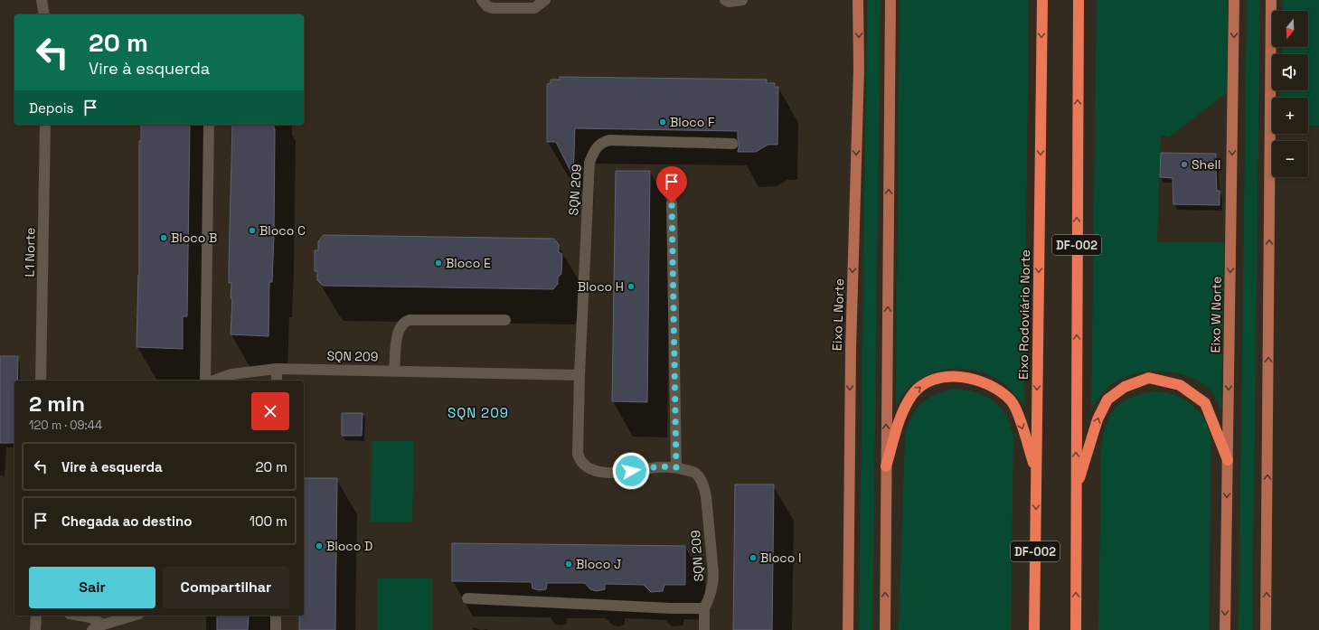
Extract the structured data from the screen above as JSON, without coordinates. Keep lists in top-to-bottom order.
{
  "streets": {
    "highway": ["DF-002", "Eixo Rodoviário Norte"],
    "main road": ["Eixo L Norte", "Eixo W Norte"],
    "street": ["SQN 209", "L1 Norte"]
  },
  "districts": ["SQN 209"],
  "places": [
    "Bloco F",
    "Shell",
    "Bloco C",
    "Bloco B",
    "Bloco E",
    "Bloco H",
    "Bloco D",
    "Bloco I",
    "Bloco J"
  ],
  "north": "bottom",
  "page": {
    "map_buttons": ["+", "−"],
    "turn": ["20 m", "Vire à esquerda"],
    "then": "Depois",
    "heading": ["2 min", "120 m · 09:44"],
    "list": [
      {
        "name": "Vire à esquerda",
        "value": "20 m"
      },
      {
        "name": "Chegada ao destino",
        "value": "100 m"
      }
    ],
    "buttons": ["Sair", "Compartilhar"]
  }
}
